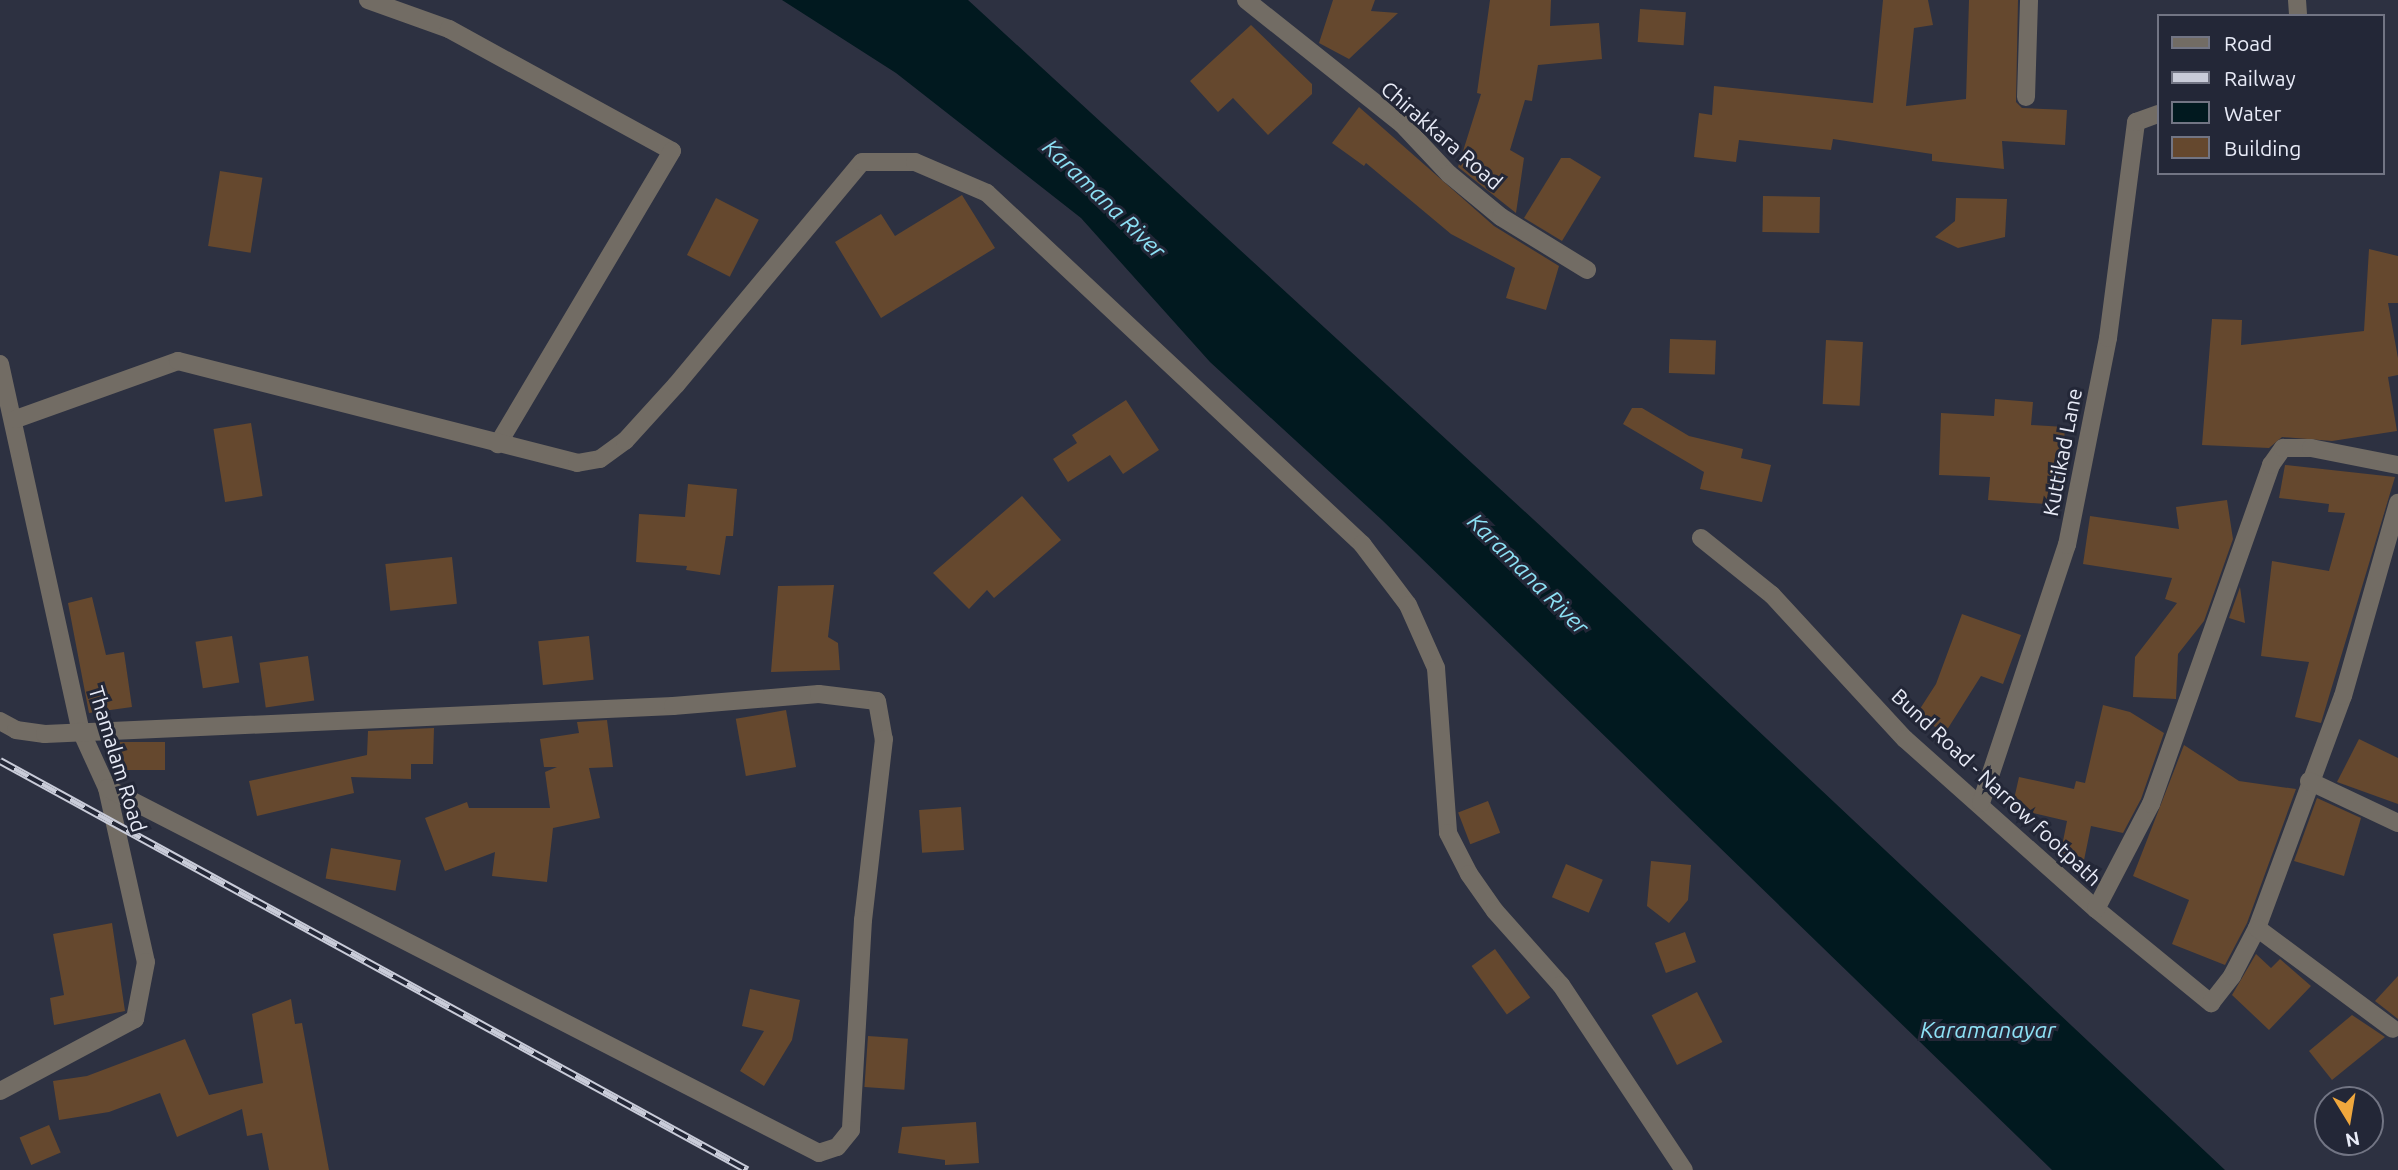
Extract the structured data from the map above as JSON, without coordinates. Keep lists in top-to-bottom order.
{
  "streets": {
    "street": [
      "Chirakkara Road",
      "Kuttikad Lane",
      "Thamalam Road",
      "Bund Road - Narrow footpath"
    ]
  },
  "crossings": [
    ["Kuttikad Lane", "Bund Road - Narrow footpath"]
  ],
  "water": ["Karamana River", "Karamanayar"],
  "legend": [
    "Road",
    "Railway",
    "Water",
    "Building"
  ],
  "north": "bottom"
}
